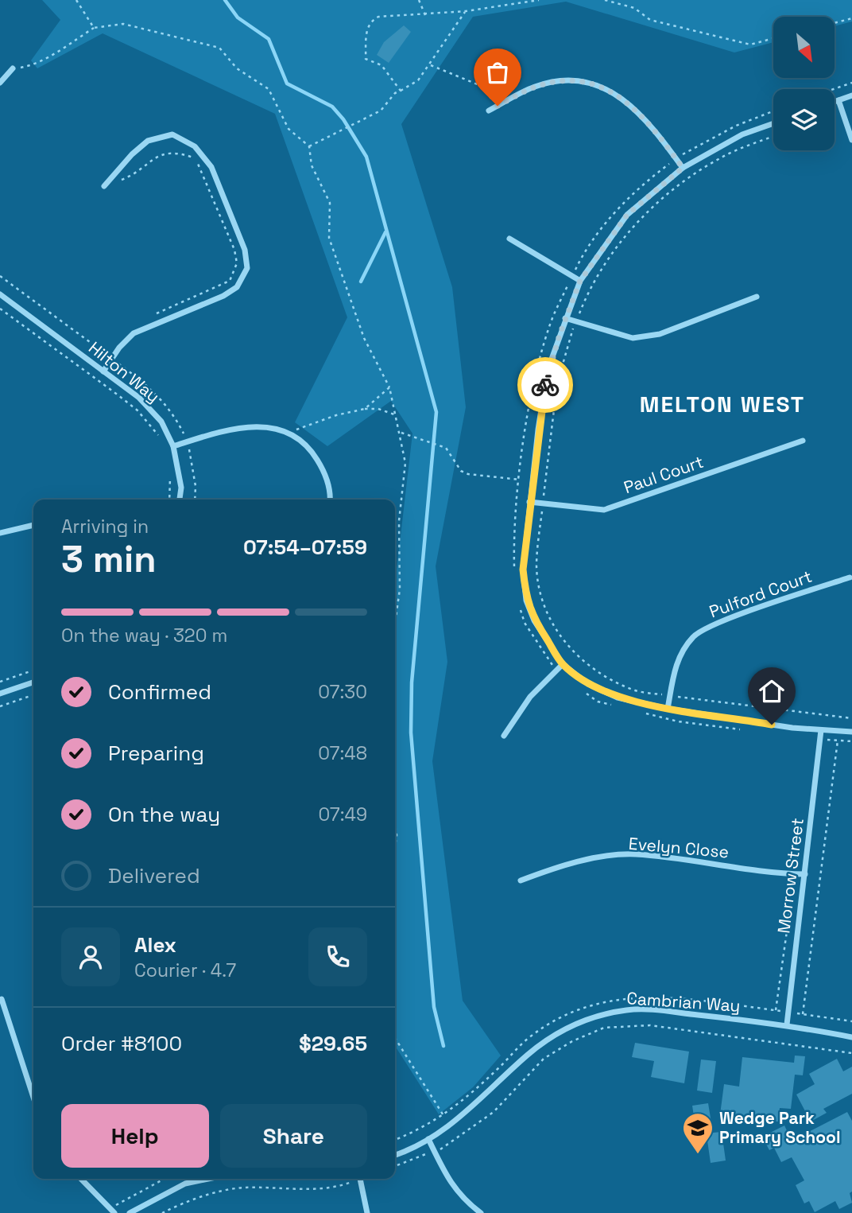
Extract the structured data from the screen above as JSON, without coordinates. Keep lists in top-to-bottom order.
{
  "streets": {
    "street": [
      "Hilton Way",
      "Paul Court",
      "Pulford Court",
      "Evelyn Close",
      "Morrow Street",
      "Cambrian Way"
    ]
  },
  "crossings": [
    ["Evelyn Close", "Morrow Street"],
    ["Morrow Street", "Cambrian Way"]
  ],
  "districts": ["MELTON WEST"],
  "places": {
    "school or university": ["Wedge Park Primary School"]
  },
  "north": "bottom right",
  "page": {
    "heading": ["3 min", "Arriving in", "07:54–07:59"],
    "panel": [
      "Alex",
      "Courier · 4.7",
      "Order #8100",
      "$29.65"
    ],
    "bar": "On the way · 320 m",
    "list": [
      ["Confirmed", "07:30"],
      ["Preparing", "07:48"],
      ["On the way", "07:49"],
      "Delivered"
    ],
    "buttons": ["Help", "Share"]
  }
}
